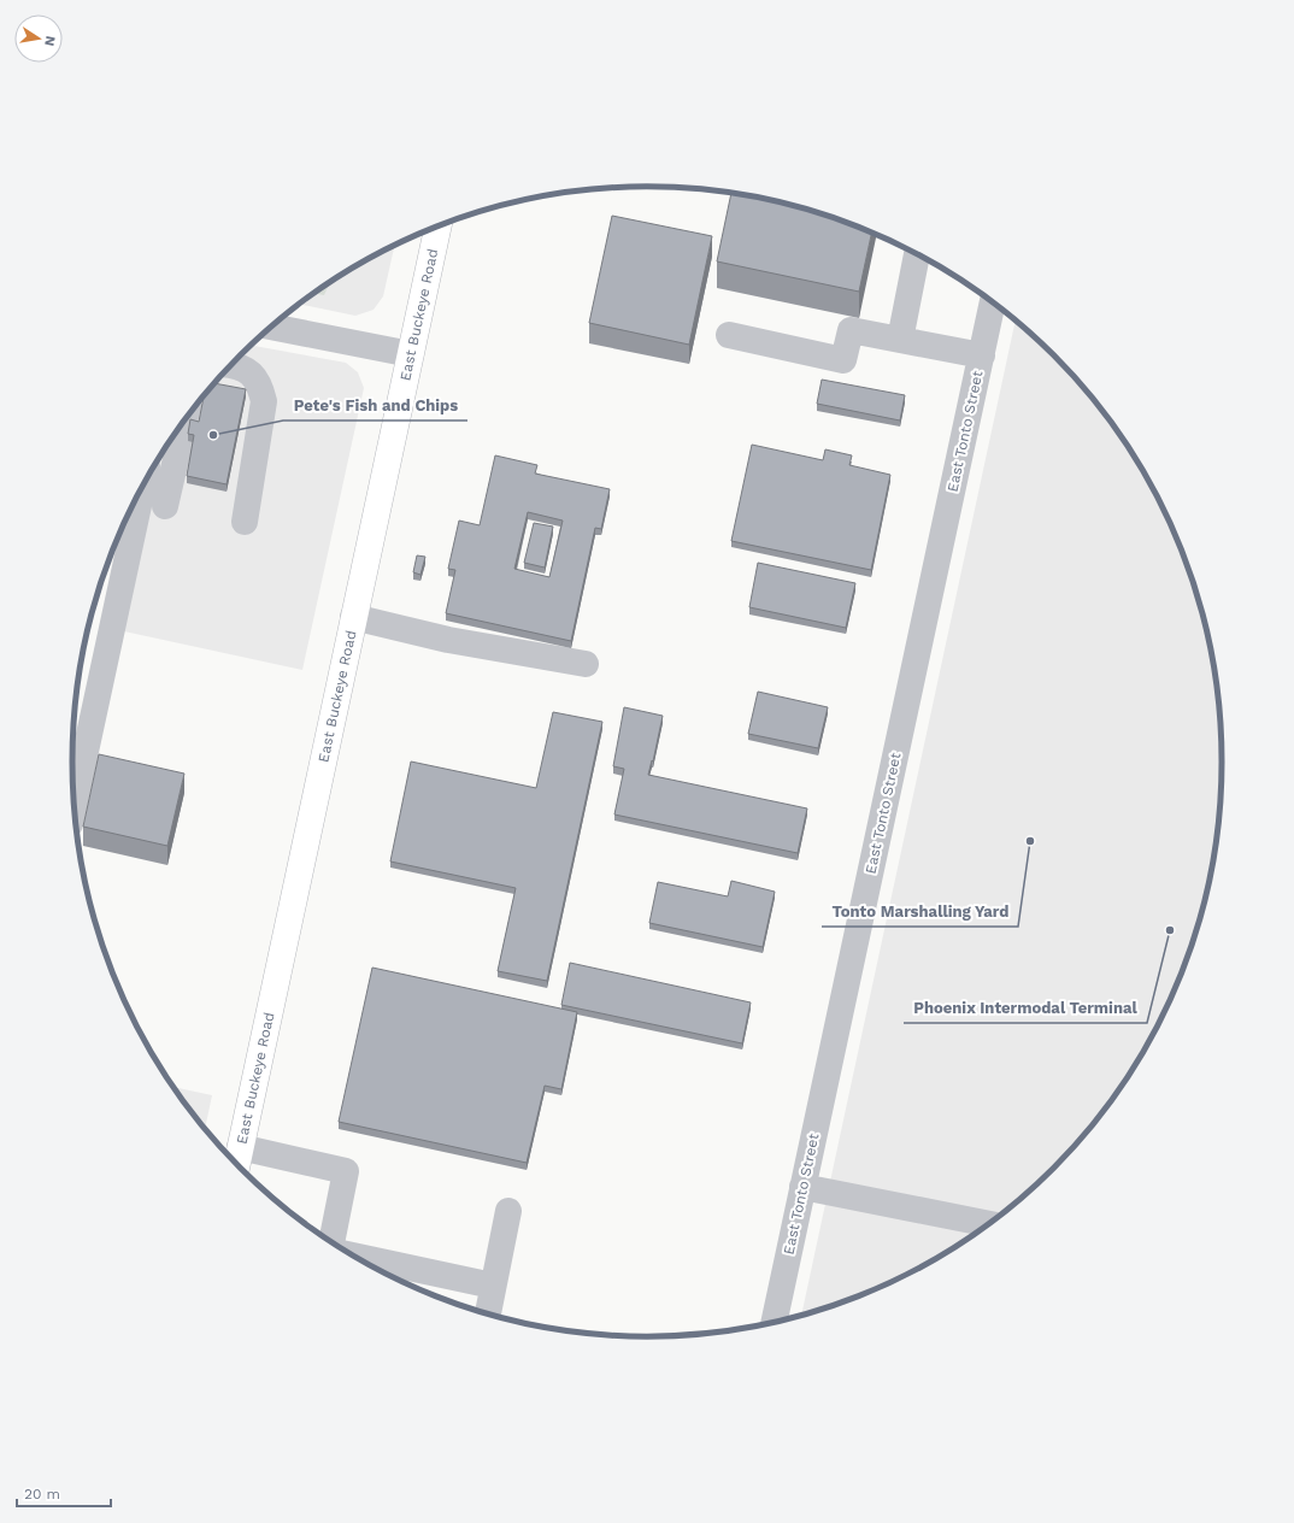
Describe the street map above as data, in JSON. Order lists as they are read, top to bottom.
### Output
{
  "streets": {
    "main road": ["East Buckeye Road"],
    "street": ["East Tonto Street"]
  },
  "places": ["Pete's Fish and Chips", "Tonto Marshalling Yard", "Phoenix Intermodal Terminal"],
  "scale_bar": "20 m",
  "north": "right"
}
